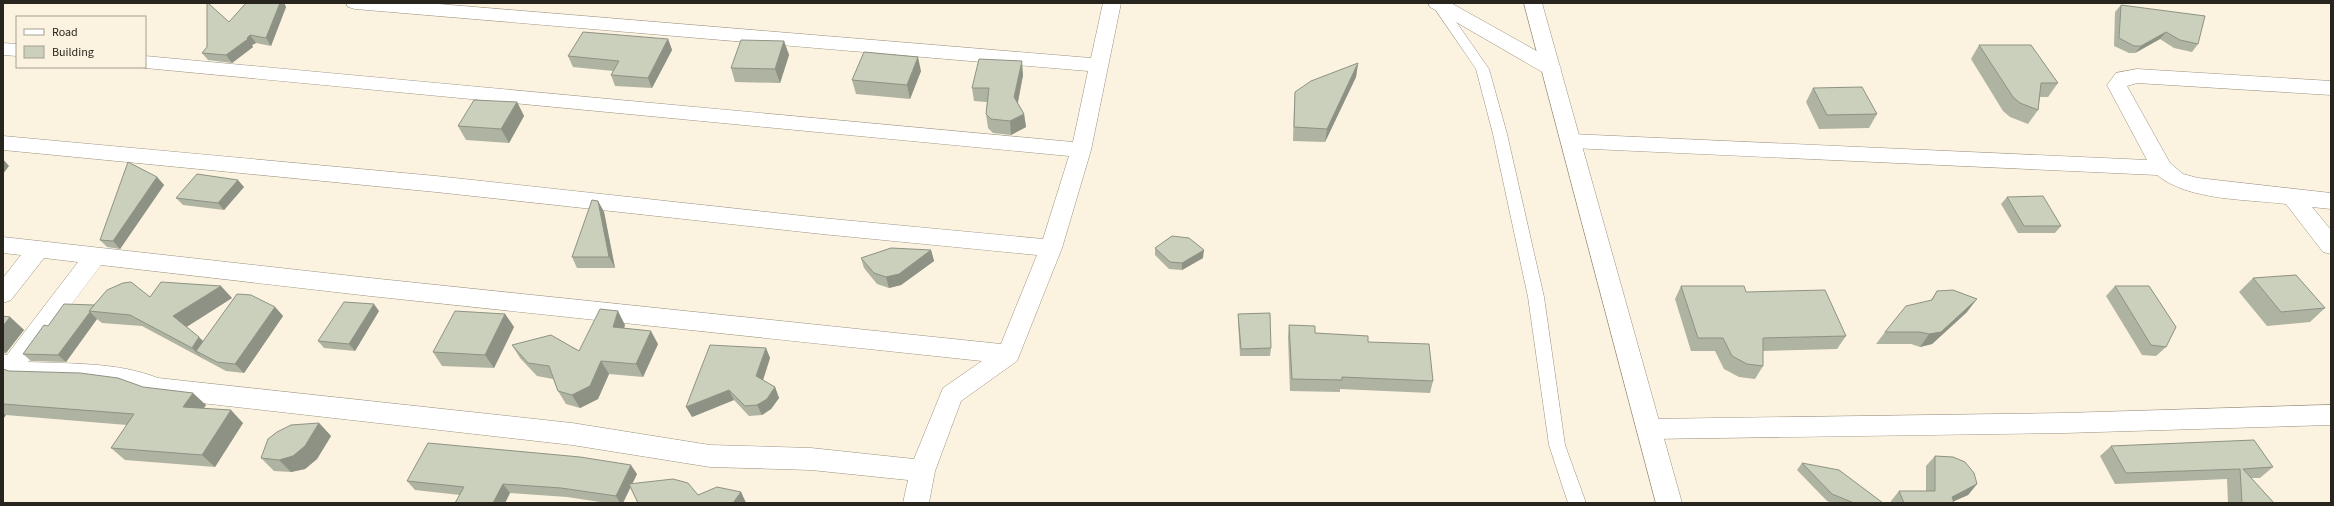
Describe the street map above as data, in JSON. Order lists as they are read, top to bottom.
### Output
{
  "legend": ["Road", "Building"]
}
